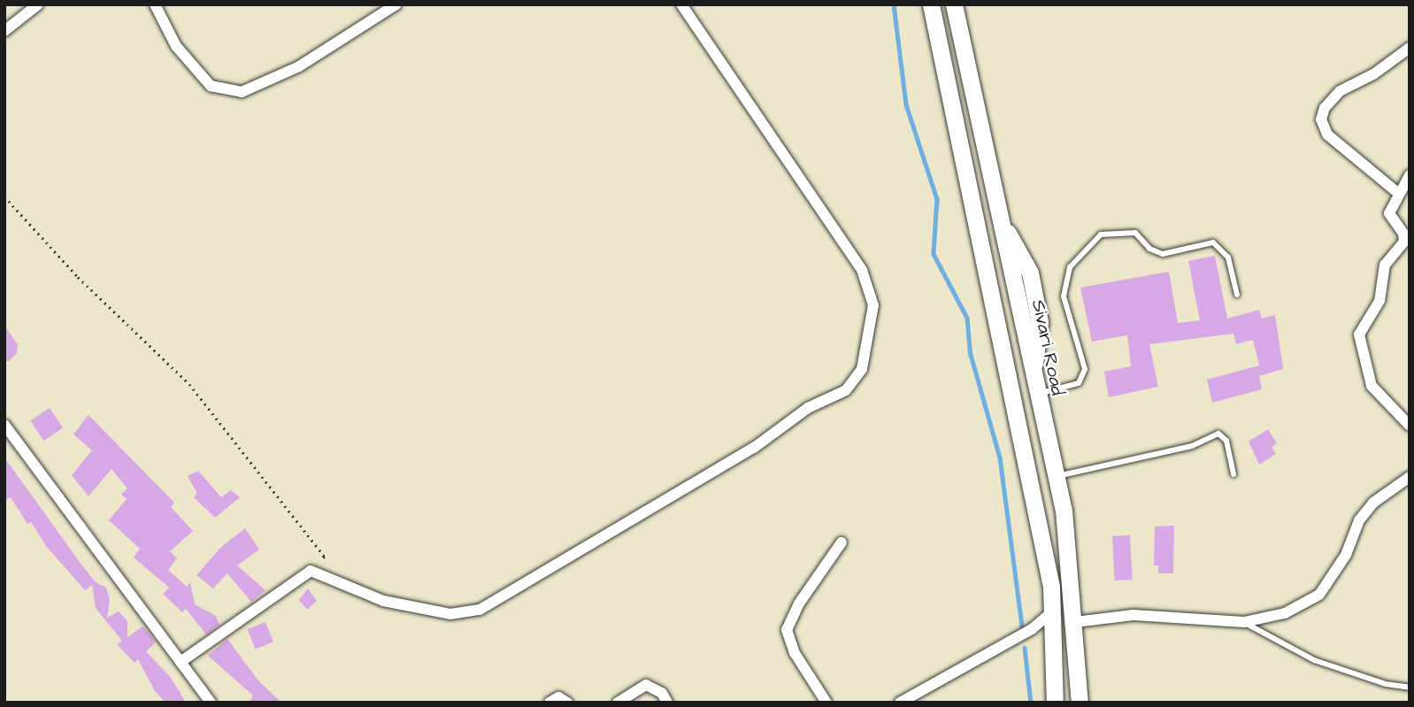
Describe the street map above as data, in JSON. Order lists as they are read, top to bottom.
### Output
{
  "streets": {
    "main road": ["Sivari Road"]
  }
}
